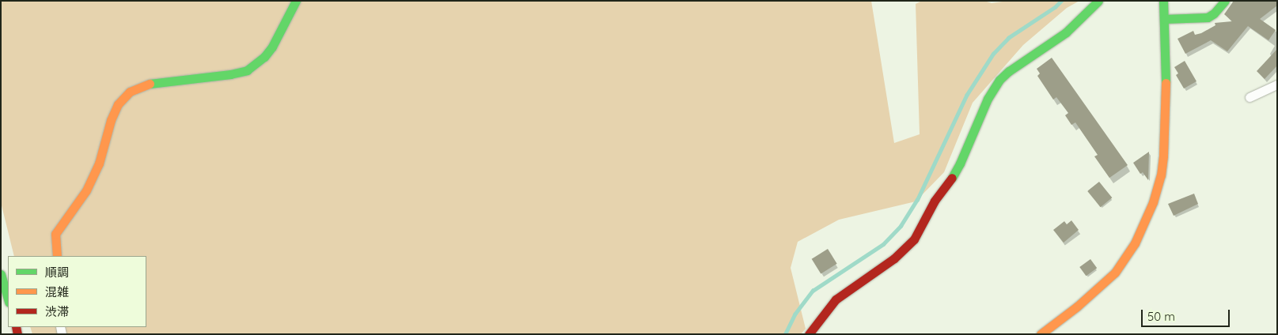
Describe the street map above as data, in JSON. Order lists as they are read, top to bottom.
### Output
{
  "legend": ["順調", "混雑", "渋滞"],
  "scale_bar": "50 m"
}
